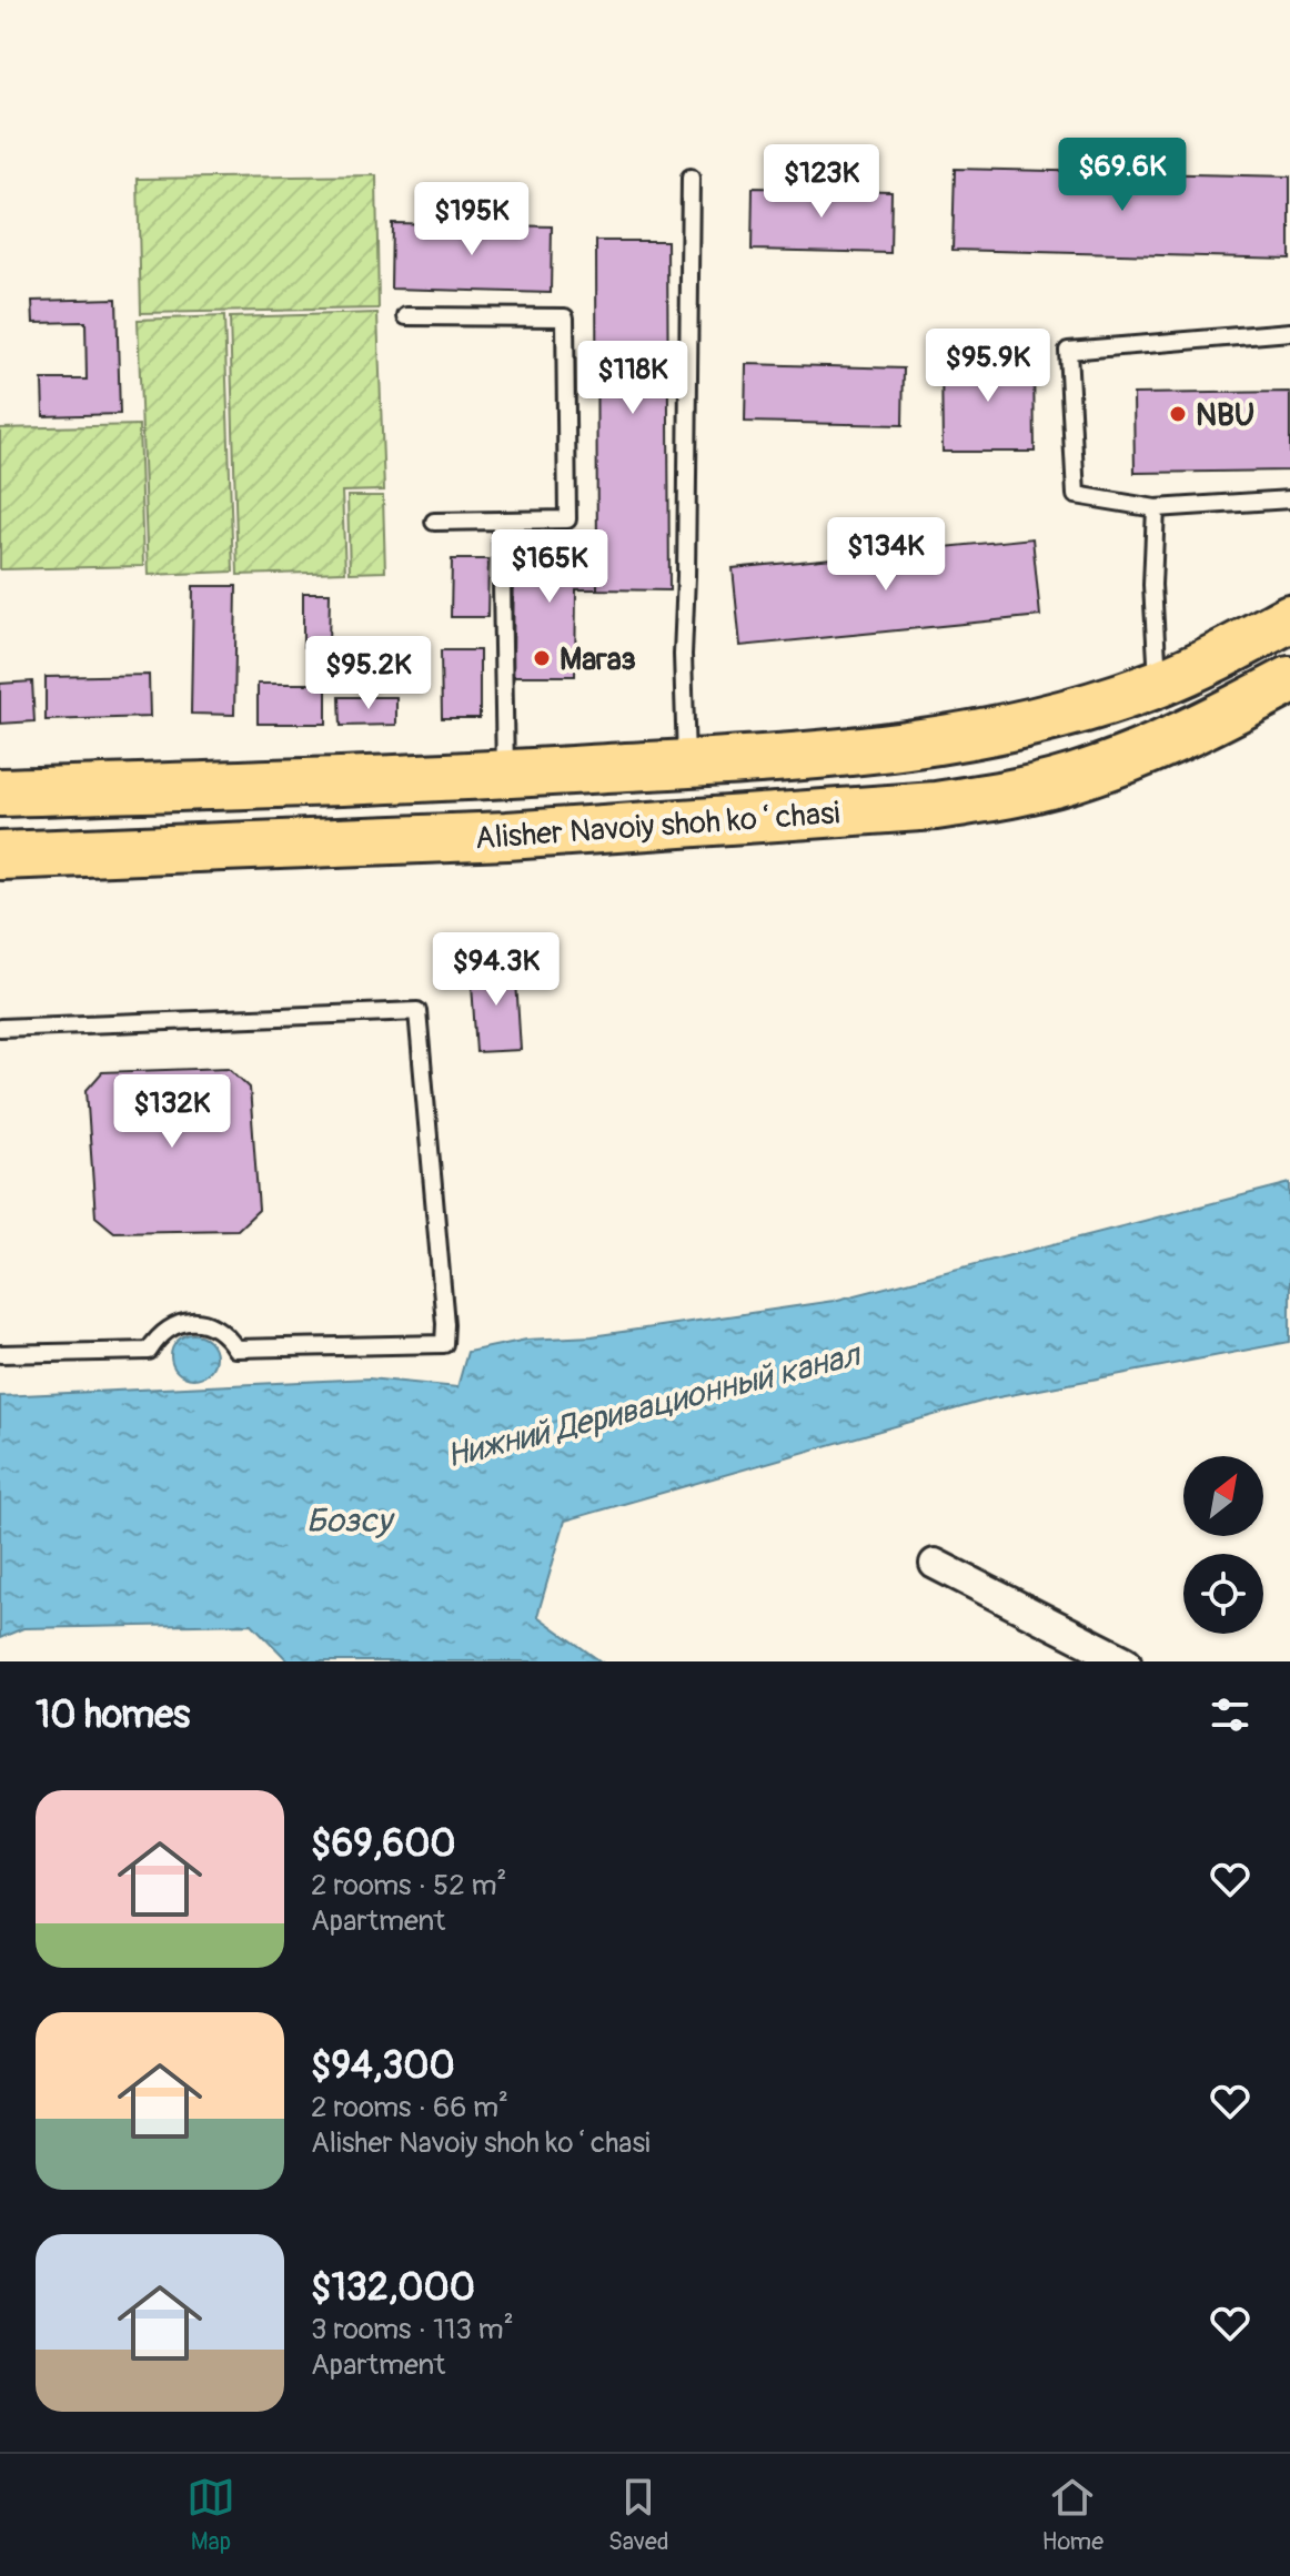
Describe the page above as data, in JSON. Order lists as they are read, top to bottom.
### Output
{
  "streets": {
    "main road": ["Alisher Navoiy shoh koʻchasi"]
  },
  "water": ["Нижний Деривационный канал", "Бозсу"],
  "places": ["NBU", "Магаз"],
  "north": "top right",
  "page": {
    "price": [
      "$69.6K",
      "$123K",
      "$195K",
      "$95.9K",
      "$118K",
      "$134K",
      "$165K",
      "$95.2K",
      "$94.3K",
      "$132K"
    ],
    "heading": "10 homes",
    "list": [
      {
        "name": "$69,600",
        "note": "2 rooms · 52 m² · Apartment"
      },
      {
        "name": "$94,300",
        "note": "2 rooms · 66 m² · Alisher Navoiy shoh koʻchasi"
      },
      {
        "name": "$132,000",
        "note": "3 rooms · 113 m² · Apartment"
      }
    ],
    "tabs": ["Map", "Saved", "Home"]
  }
}
